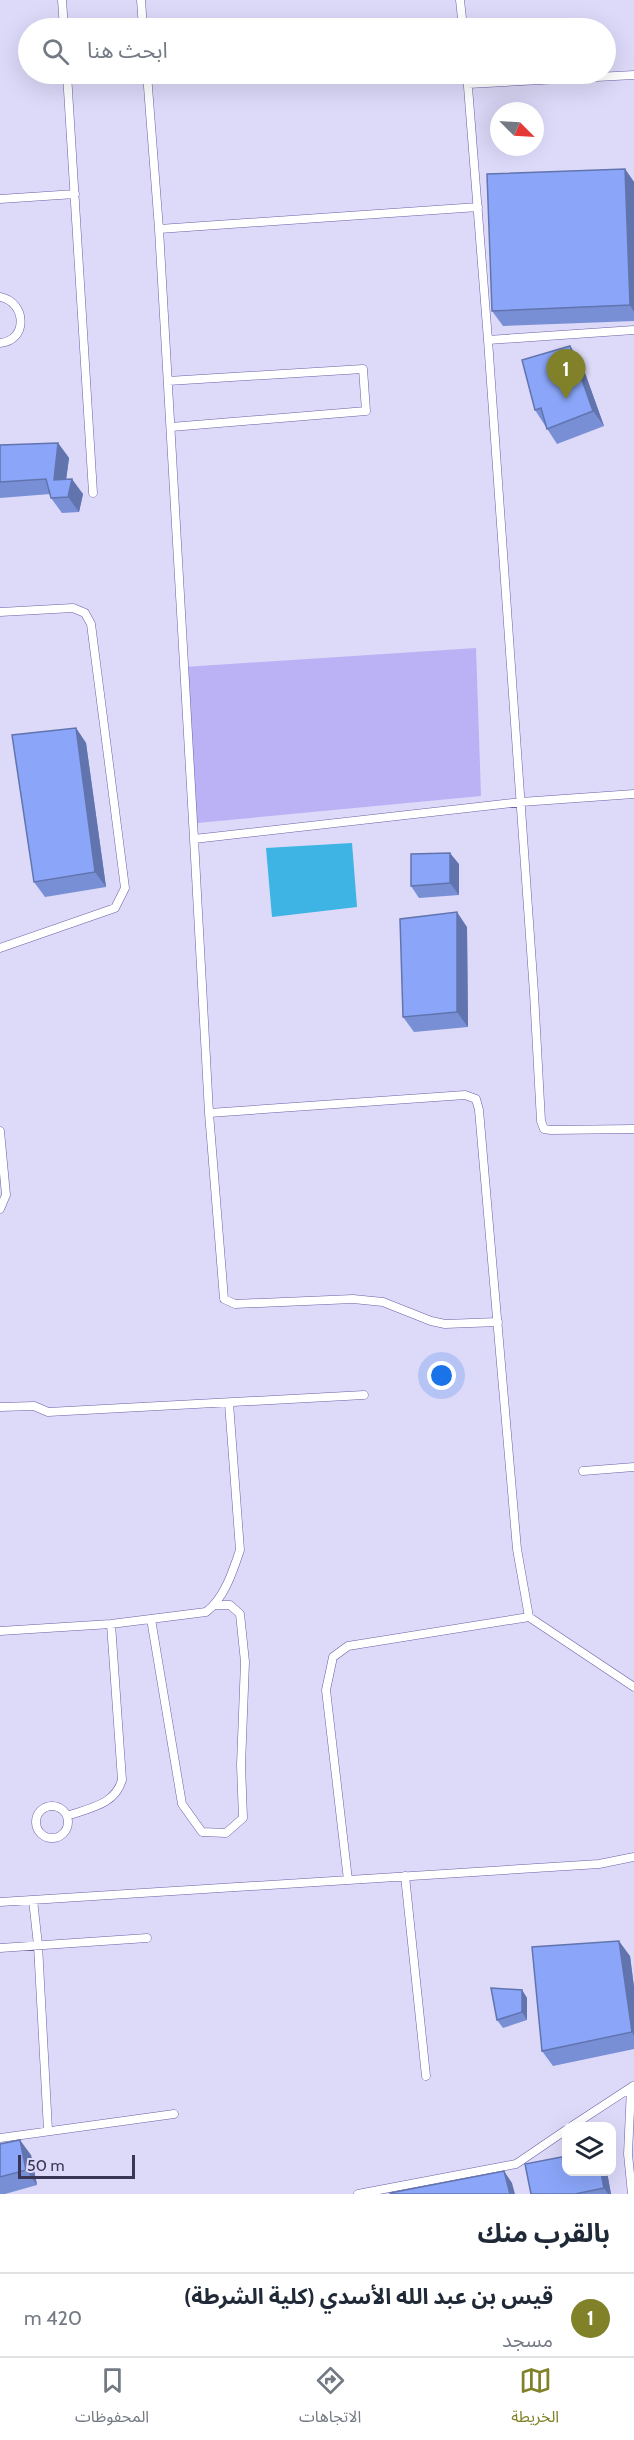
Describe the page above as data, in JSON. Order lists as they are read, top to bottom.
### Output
{
  "scale_bar": "50 m",
  "north": "bottom right",
  "page": {
    "search": "ابحث هنا",
    "pins": "1",
    "scale": "50 m",
    "heading": "بالقرب منك",
    "list": [
      {
        "mark": "1",
        "name": "قيس بن عبد الله الأسدي (كلية الشرطة)",
        "note": "مسجد",
        "value": "420 m"
      }
    ],
    "nav": ["الخريطة", "الاتجاهات", "المحفوظات"]
  }
}
